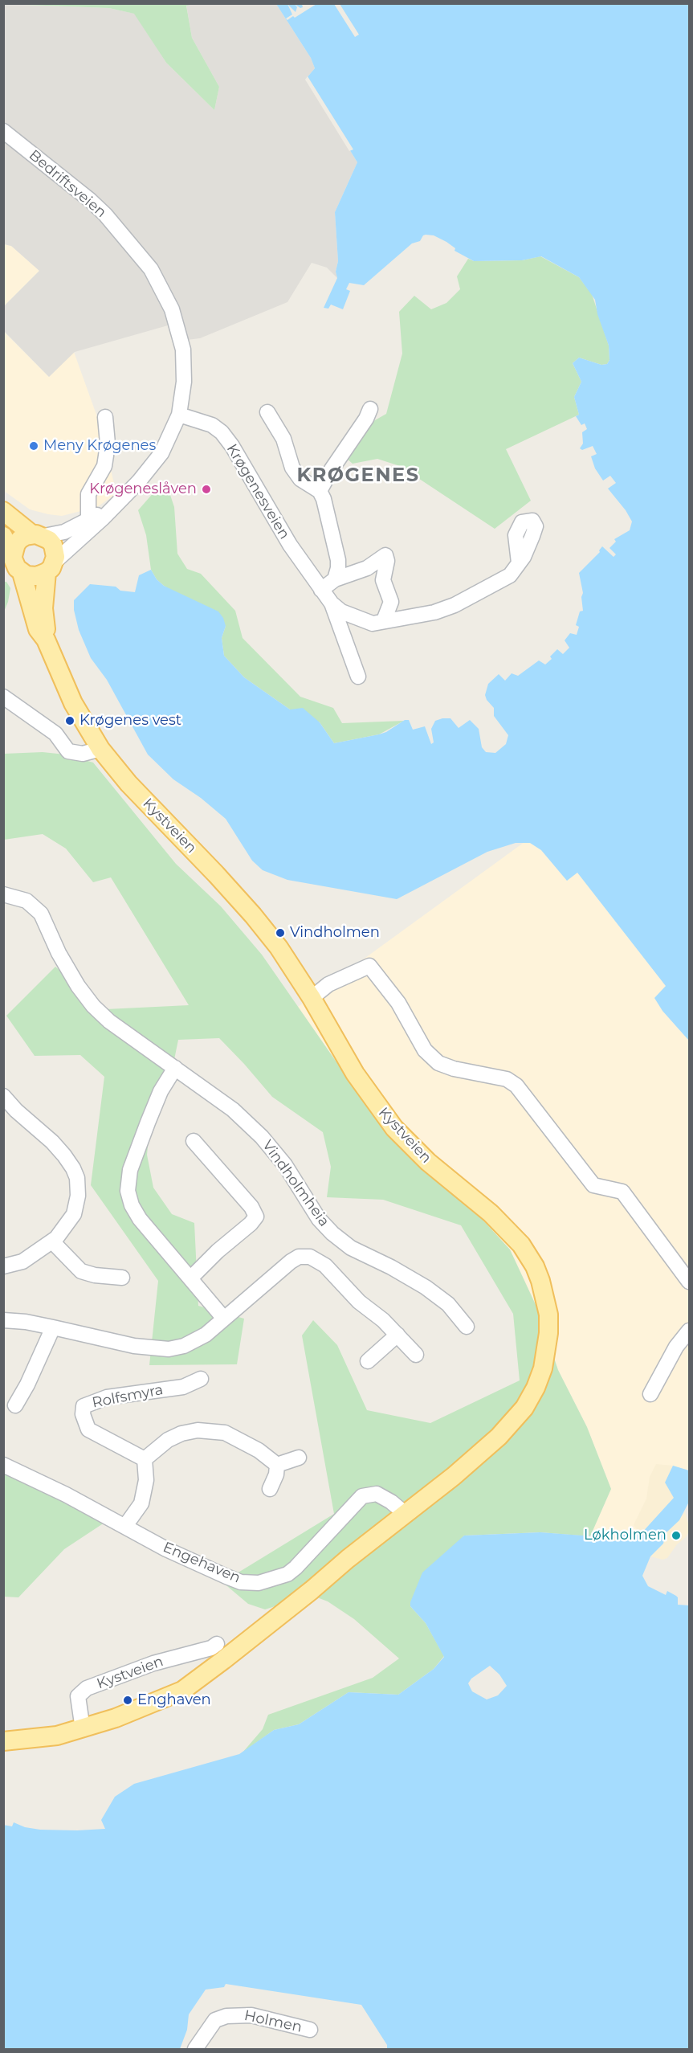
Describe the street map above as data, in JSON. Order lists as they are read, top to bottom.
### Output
{
  "streets": {
    "main road": ["Kystveien"],
    "street": [
      "Bedriftsveien",
      "Krøgenesveien",
      "Vindholmheia",
      "Rolfsmyra",
      "Engehaven",
      "Holmen"
    ]
  },
  "crossings": [
    ["Bedriftsveien", "Krøgenesveien"],
    ["Bedriftsveien", "Kystveien"],
    ["Kystveien", "Engehaven"]
  ],
  "districts": ["KRØGENES"],
  "places": [
    "Meny Krøgenes",
    "Krøgeneslåven",
    "Krøgenes vest",
    "Vindholmen",
    "Løkholmen",
    "Enghaven"
  ]
}
